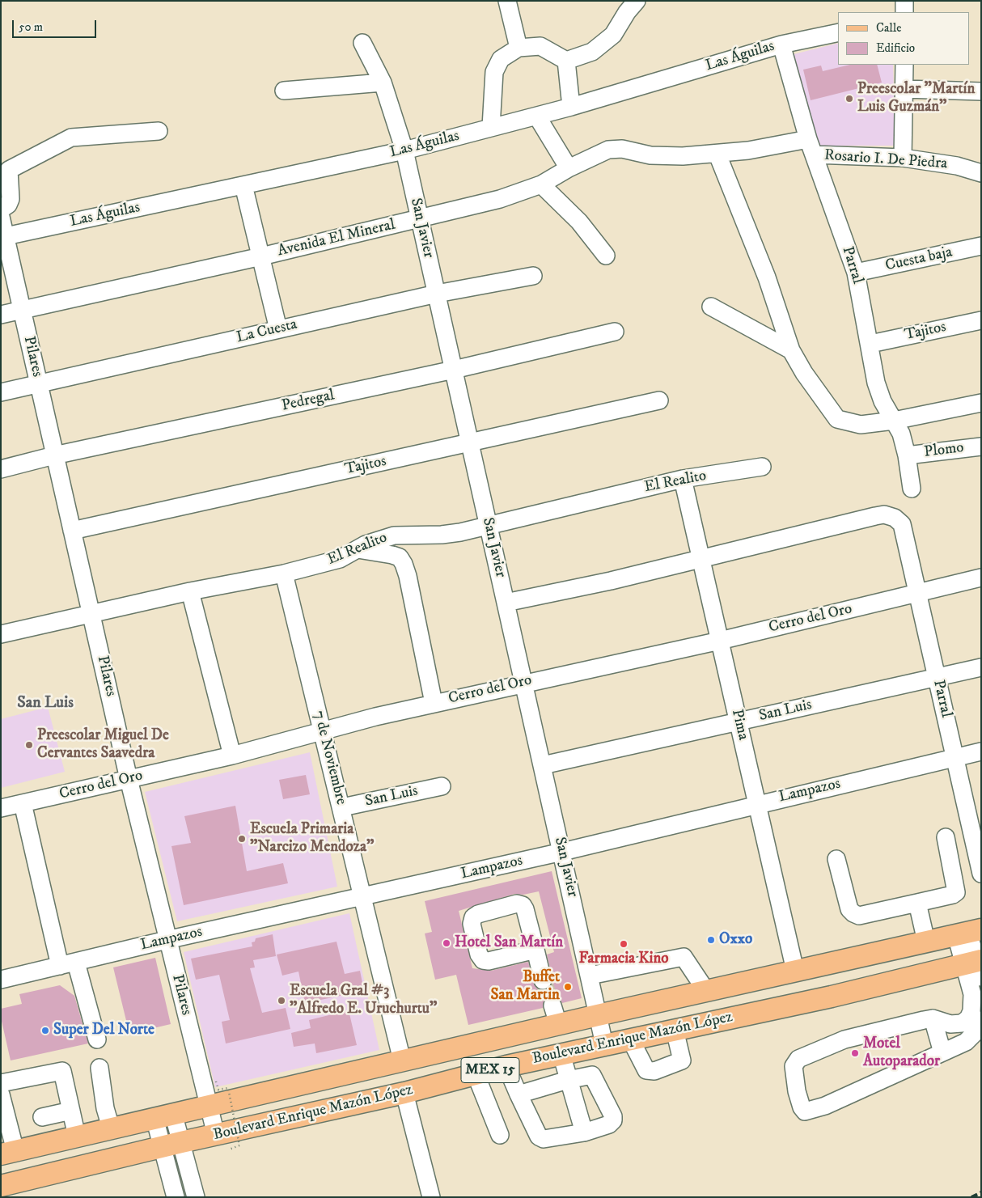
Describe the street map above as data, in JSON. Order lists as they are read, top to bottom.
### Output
{
  "streets": {
    "main road": ["Boulevard Enrique Mazón López", "MEX 15"],
    "street": [
      "Las Águilas",
      "Rosario I. De Piedra",
      "San Javier",
      "Avenida El Mineral",
      "Cuesta baja",
      "Parral",
      "La Cuesta",
      "Tajitos",
      "Pilares",
      "Pedregal",
      "Plomo",
      "El Realito",
      "Cerro del Oro",
      "San Luis",
      "Pima",
      "7 de Noviembre",
      "Lampazos"
    ]
  },
  "crossings": [
    ["Las Águilas", "San Javier"],
    ["Las Águilas", "Parral"],
    ["Las Águilas", "Pilares"],
    ["Rosario I. De Piedra", "Avenida El Mineral"],
    ["Rosario I. De Piedra", "Parral"],
    ["San Javier", "Avenida El Mineral"],
    ["San Javier", "La Cuesta"],
    ["San Javier", "Tajitos"],
    ["San Javier", "Pedregal"],
    ["San Javier", "El Realito"],
    ["San Javier", "Cerro del Oro"],
    ["San Javier", "San Luis"],
    ["San Javier", "Lampazos"],
    ["San Javier", "Boulevard Enrique Mazón López"],
    ["Avenida El Mineral", "Parral"],
    ["Avenida El Mineral", "Pilares"],
    ["Cuesta baja", "Parral"],
    ["Parral", "Tajitos"],
    ["Parral", "Plomo"],
    ["Parral", "Cerro del Oro"],
    ["Parral", "San Luis"],
    ["Parral", "Pima"],
    ["Parral", "Lampazos"],
    ["La Cuesta", "Pilares"],
    ["Tajitos", "Pilares"],
    ["Pilares", "Pedregal"],
    ["Pilares", "El Realito"],
    ["Pilares", "Cerro del Oro"],
    ["Pilares", "Lampazos"],
    ["Pilares", "Boulevard Enrique Mazón López"],
    ["El Realito", "Pima"],
    ["El Realito", "7 de Noviembre"],
    ["Cerro del Oro", "Pima"],
    ["Cerro del Oro", "7 de Noviembre"],
    ["San Luis", "Pima"],
    ["San Luis", "7 de Noviembre"],
    ["Pima", "Lampazos"],
    ["Pima", "Boulevard Enrique Mazón López"],
    ["7 de Noviembre", "Lampazos"],
    ["7 de Noviembre", "Boulevard Enrique Mazón López"]
  ],
  "districts": ["San Luis"],
  "places": [
    "Preescolar \"Martín Luis Guzmán\"",
    "Preescolar Miguel De Cervantes Saavedra",
    "Escuela Primaria \"Narcizo Mendoza\"",
    "Oxxo",
    "Hotel San Martín",
    "Farmacia Kino",
    "Buffet San Martin",
    "Escuela Gral #3 \"Alfredo E. Uruchurtu\"",
    "Super Del Norte",
    "Motel Autoparador"
  ],
  "legend": ["Calle", "Edificio"],
  "scale_bar": "50 m"
}
